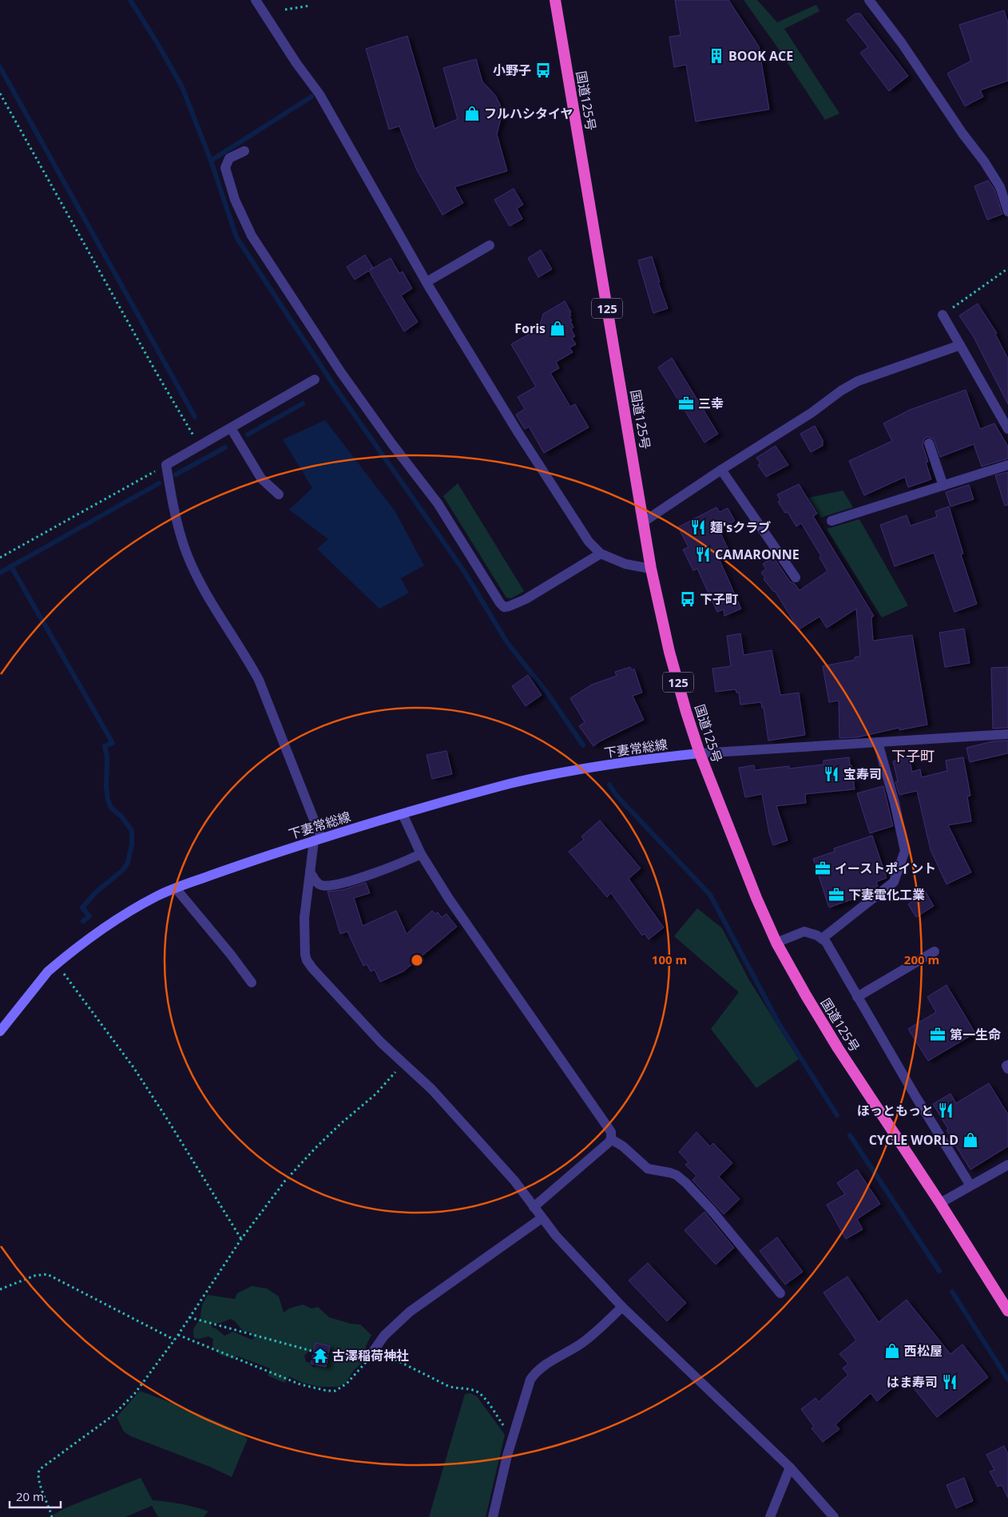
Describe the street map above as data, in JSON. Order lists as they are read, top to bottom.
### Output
{
  "streets": {
    "highway": ["国道125号", "125"],
    "main road": ["下妻常総線"]
  },
  "crossings": [
    ["国道125号", "下妻常総線"]
  ],
  "districts": ["下子町"],
  "places": {
    "building": ["BOOK ACE"],
    "bus stop": ["小野子", "下子町"],
    "shop": [
      "フルハシタイヤ",
      "Foris",
      "CYCLE WORLD",
      "西松屋"
    ],
    "office": [
      "三幸",
      "イーストポイント",
      "下妻電化工業",
      "第一生命"
    ],
    "restaurant": [
      "麺'sクラブ",
      "CAMARONNE",
      "宝寿司",
      "ほっともっと",
      "はま寿司"
    ],
    "temple": ["古澤稲荷神社"]
  },
  "scale_bar": "20 m",
  "rings": ["100 m", "200 m"]
}
